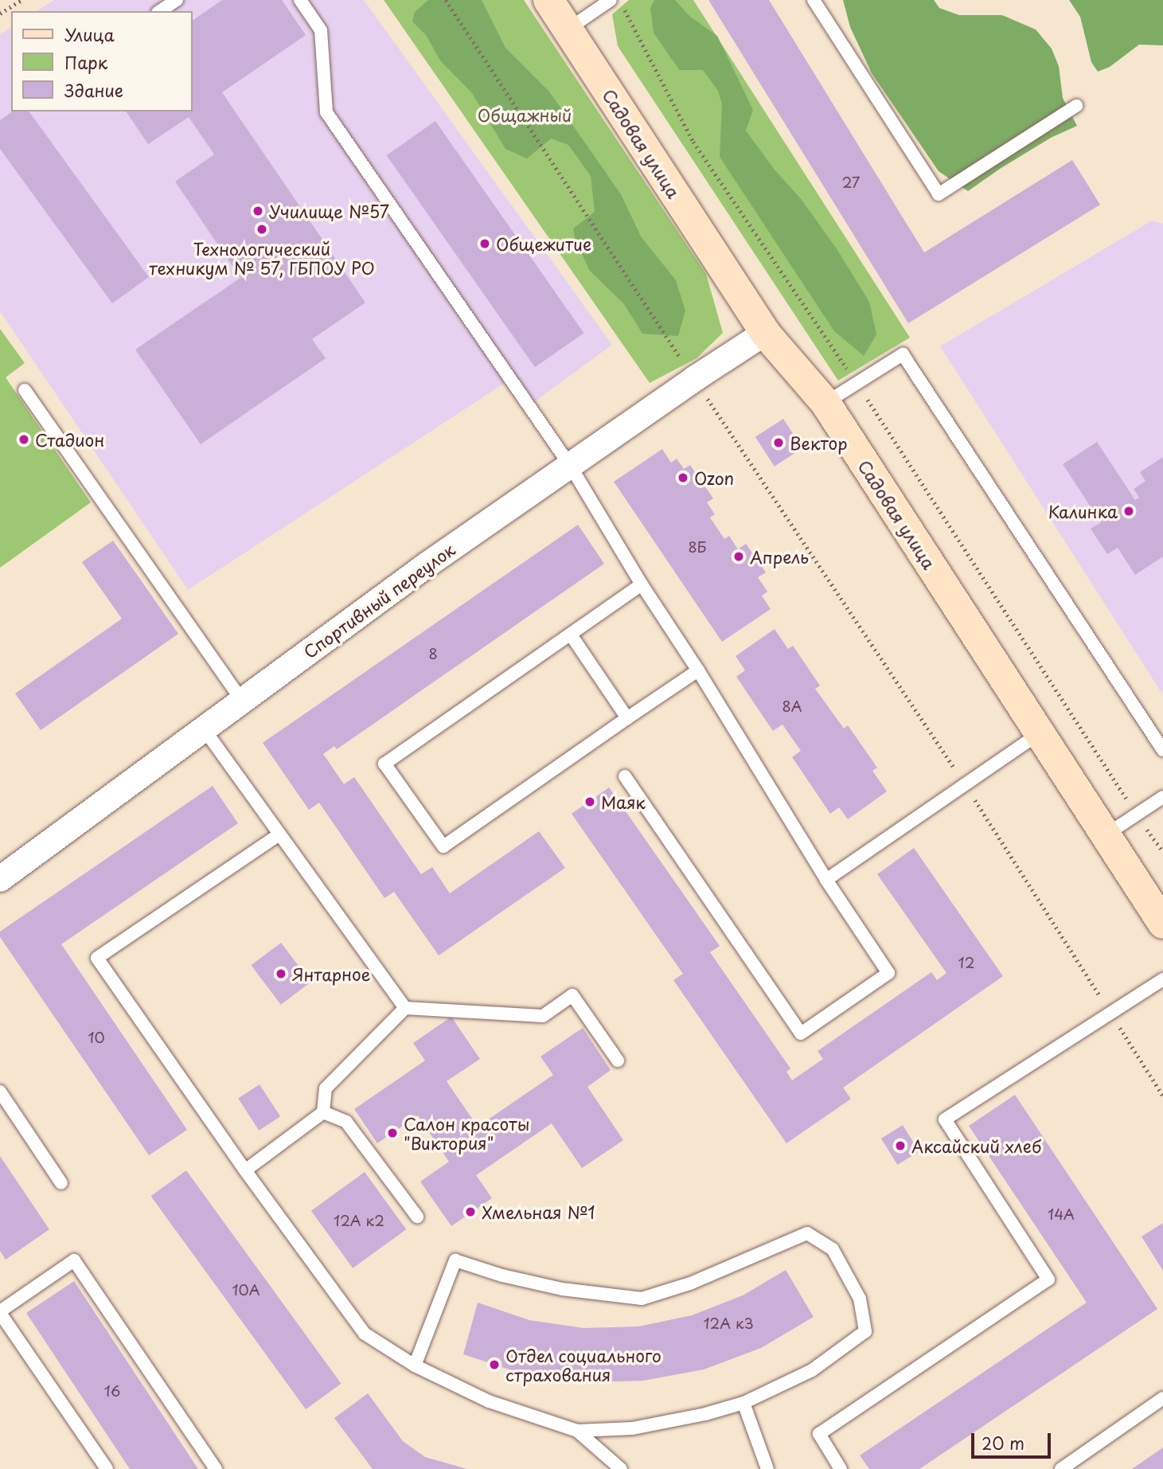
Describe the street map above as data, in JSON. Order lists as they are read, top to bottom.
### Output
{
  "streets": {
    "street": ["Садовая улица", "Спортивный переулок"]
  },
  "crossings": [
    ["Садовая улица", "Спортивный переулок"]
  ],
  "parks": ["Общажный"],
  "places": [
    "Училище №57",
    "Технологический техникум № 57, ГБПОУ РО",
    "Общежитие",
    "Стадион",
    "Вектор",
    "Ozon",
    "Калинка",
    "Апрель",
    "Маяк",
    "Янтарное",
    "Салон красоты \"Виктория\"",
    "Аксайский хлеб",
    "Хмельная №1",
    "Отдел социального страхования"
  ],
  "house_numbers": [
    "27",
    "8Б",
    "8",
    "8А",
    "12",
    "10",
    "14А",
    "12А к2",
    "10А",
    "12А к3",
    "16"
  ],
  "legend": ["Улица", "Парк", "Здание"],
  "scale_bar": "20 m"
}
